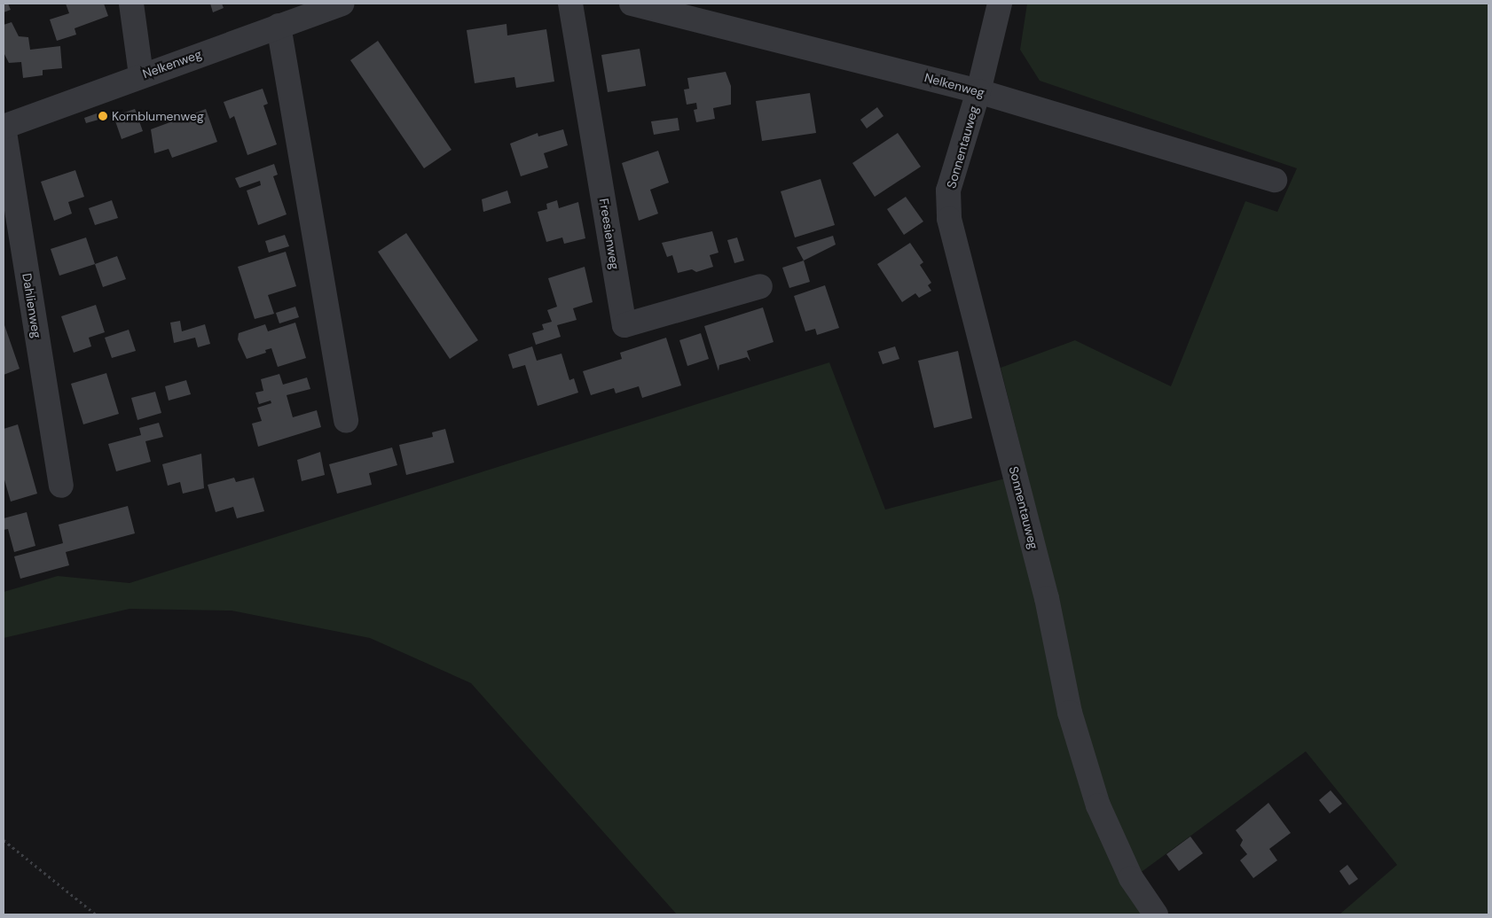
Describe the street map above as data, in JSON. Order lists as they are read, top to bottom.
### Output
{
  "streets": {
    "street": [
      "Nelkenweg",
      "Sonnentauweg",
      "Freesienweg",
      "Dahlienweg"
    ]
  },
  "crossings": [
    ["Nelkenweg", "Sonnentauweg"],
    ["Nelkenweg", "Dahlienweg"]
  ],
  "places": ["Kornblumenweg"]
}
